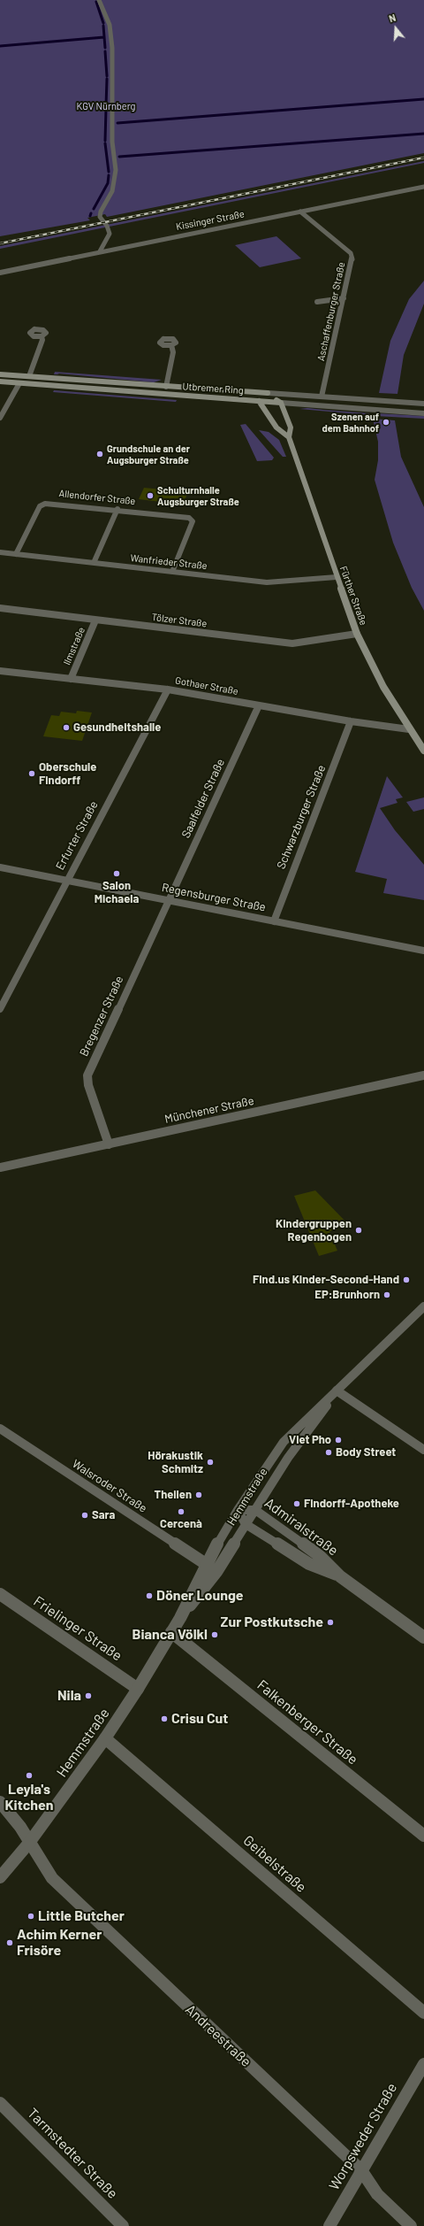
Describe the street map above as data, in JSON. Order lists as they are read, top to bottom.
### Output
{
  "streets": {
    "main road": ["Utbremer Ring", "Fürther Straße"],
    "street": [
      "Kissinger Straße",
      "Aschaffenburger Straße",
      "Allendorfer Straße",
      "Wanfrieder Straße",
      "Tölzer Straße",
      "Ilmstraße",
      "Gothaer Straße",
      "Saalfelder Straße",
      "Schwarzburger Straße",
      "Erfurter Straße",
      "Regensburger Straße",
      "Bregenzer Straße",
      "Münchener Straße",
      "Walsroder Straße",
      "Hemmstraße",
      "Admiralstraße",
      "Frielinger Straße",
      "Falkenberger Straße",
      "Geibelstraße",
      "Andreestraße",
      "Worpsweder Straße",
      "Tarmstedter Straße"
    ]
  },
  "crossings": [
    ["Kissinger Straße", "Aschaffenburger Straße"],
    ["Aschaffenburger Straße", "Utbremer Ring"],
    ["Utbremer Ring", "Fürther Straße"],
    ["Allendorfer Straße", "Wanfrieder Straße"],
    ["Wanfrieder Straße", "Fürther Straße"],
    ["Fürther Straße", "Tölzer Straße"],
    ["Fürther Straße", "Gothaer Straße"],
    ["Tölzer Straße", "Ilmstraße"],
    ["Ilmstraße", "Gothaer Straße"],
    ["Gothaer Straße", "Saalfelder Straße"],
    ["Gothaer Straße", "Schwarzburger Straße"],
    ["Gothaer Straße", "Erfurter Straße"],
    ["Saalfelder Straße", "Regensburger Straße"],
    ["Saalfelder Straße", "Bregenzer Straße"],
    ["Schwarzburger Straße", "Regensburger Straße"],
    ["Erfurter Straße", "Regensburger Straße"],
    ["Regensburger Straße", "Bregenzer Straße"],
    ["Bregenzer Straße", "Münchener Straße"],
    ["Walsroder Straße", "Hemmstraße"],
    ["Hemmstraße", "Admiralstraße"],
    ["Hemmstraße", "Frielinger Straße"],
    ["Hemmstraße", "Falkenberger Straße"],
    ["Hemmstraße", "Geibelstraße"],
    ["Hemmstraße", "Andreestraße"],
    ["Andreestraße", "Worpsweder Straße"]
  ],
  "parks": ["KGV Nürnberg"],
  "places": [
    "Szenen auf dem Bahnhof",
    "Grundschule an der Augsburger Straße",
    "Schulturnhalle Augsburger Straße",
    "Gesundheitshalle",
    "Oberschule Findorff",
    "Salon Michaela",
    "Kindergruppen Regenbogen",
    "Find.us Kinder-Second-Hand",
    "EP:Brunhorn",
    "Viet Pho",
    "Body Street",
    "Hörakustik Schmitz",
    "Theilen",
    "Findorff-Apotheke",
    "Cercenà",
    "Sara",
    "Döner Lounge",
    "Zur Postkutsche",
    "Bianca Völkl",
    "Nila",
    "Crisu Cut",
    "Leyla's Kitchen",
    "Little Butcher",
    "Achim Kerner Frisöre"
  ],
  "north": "top"
}
